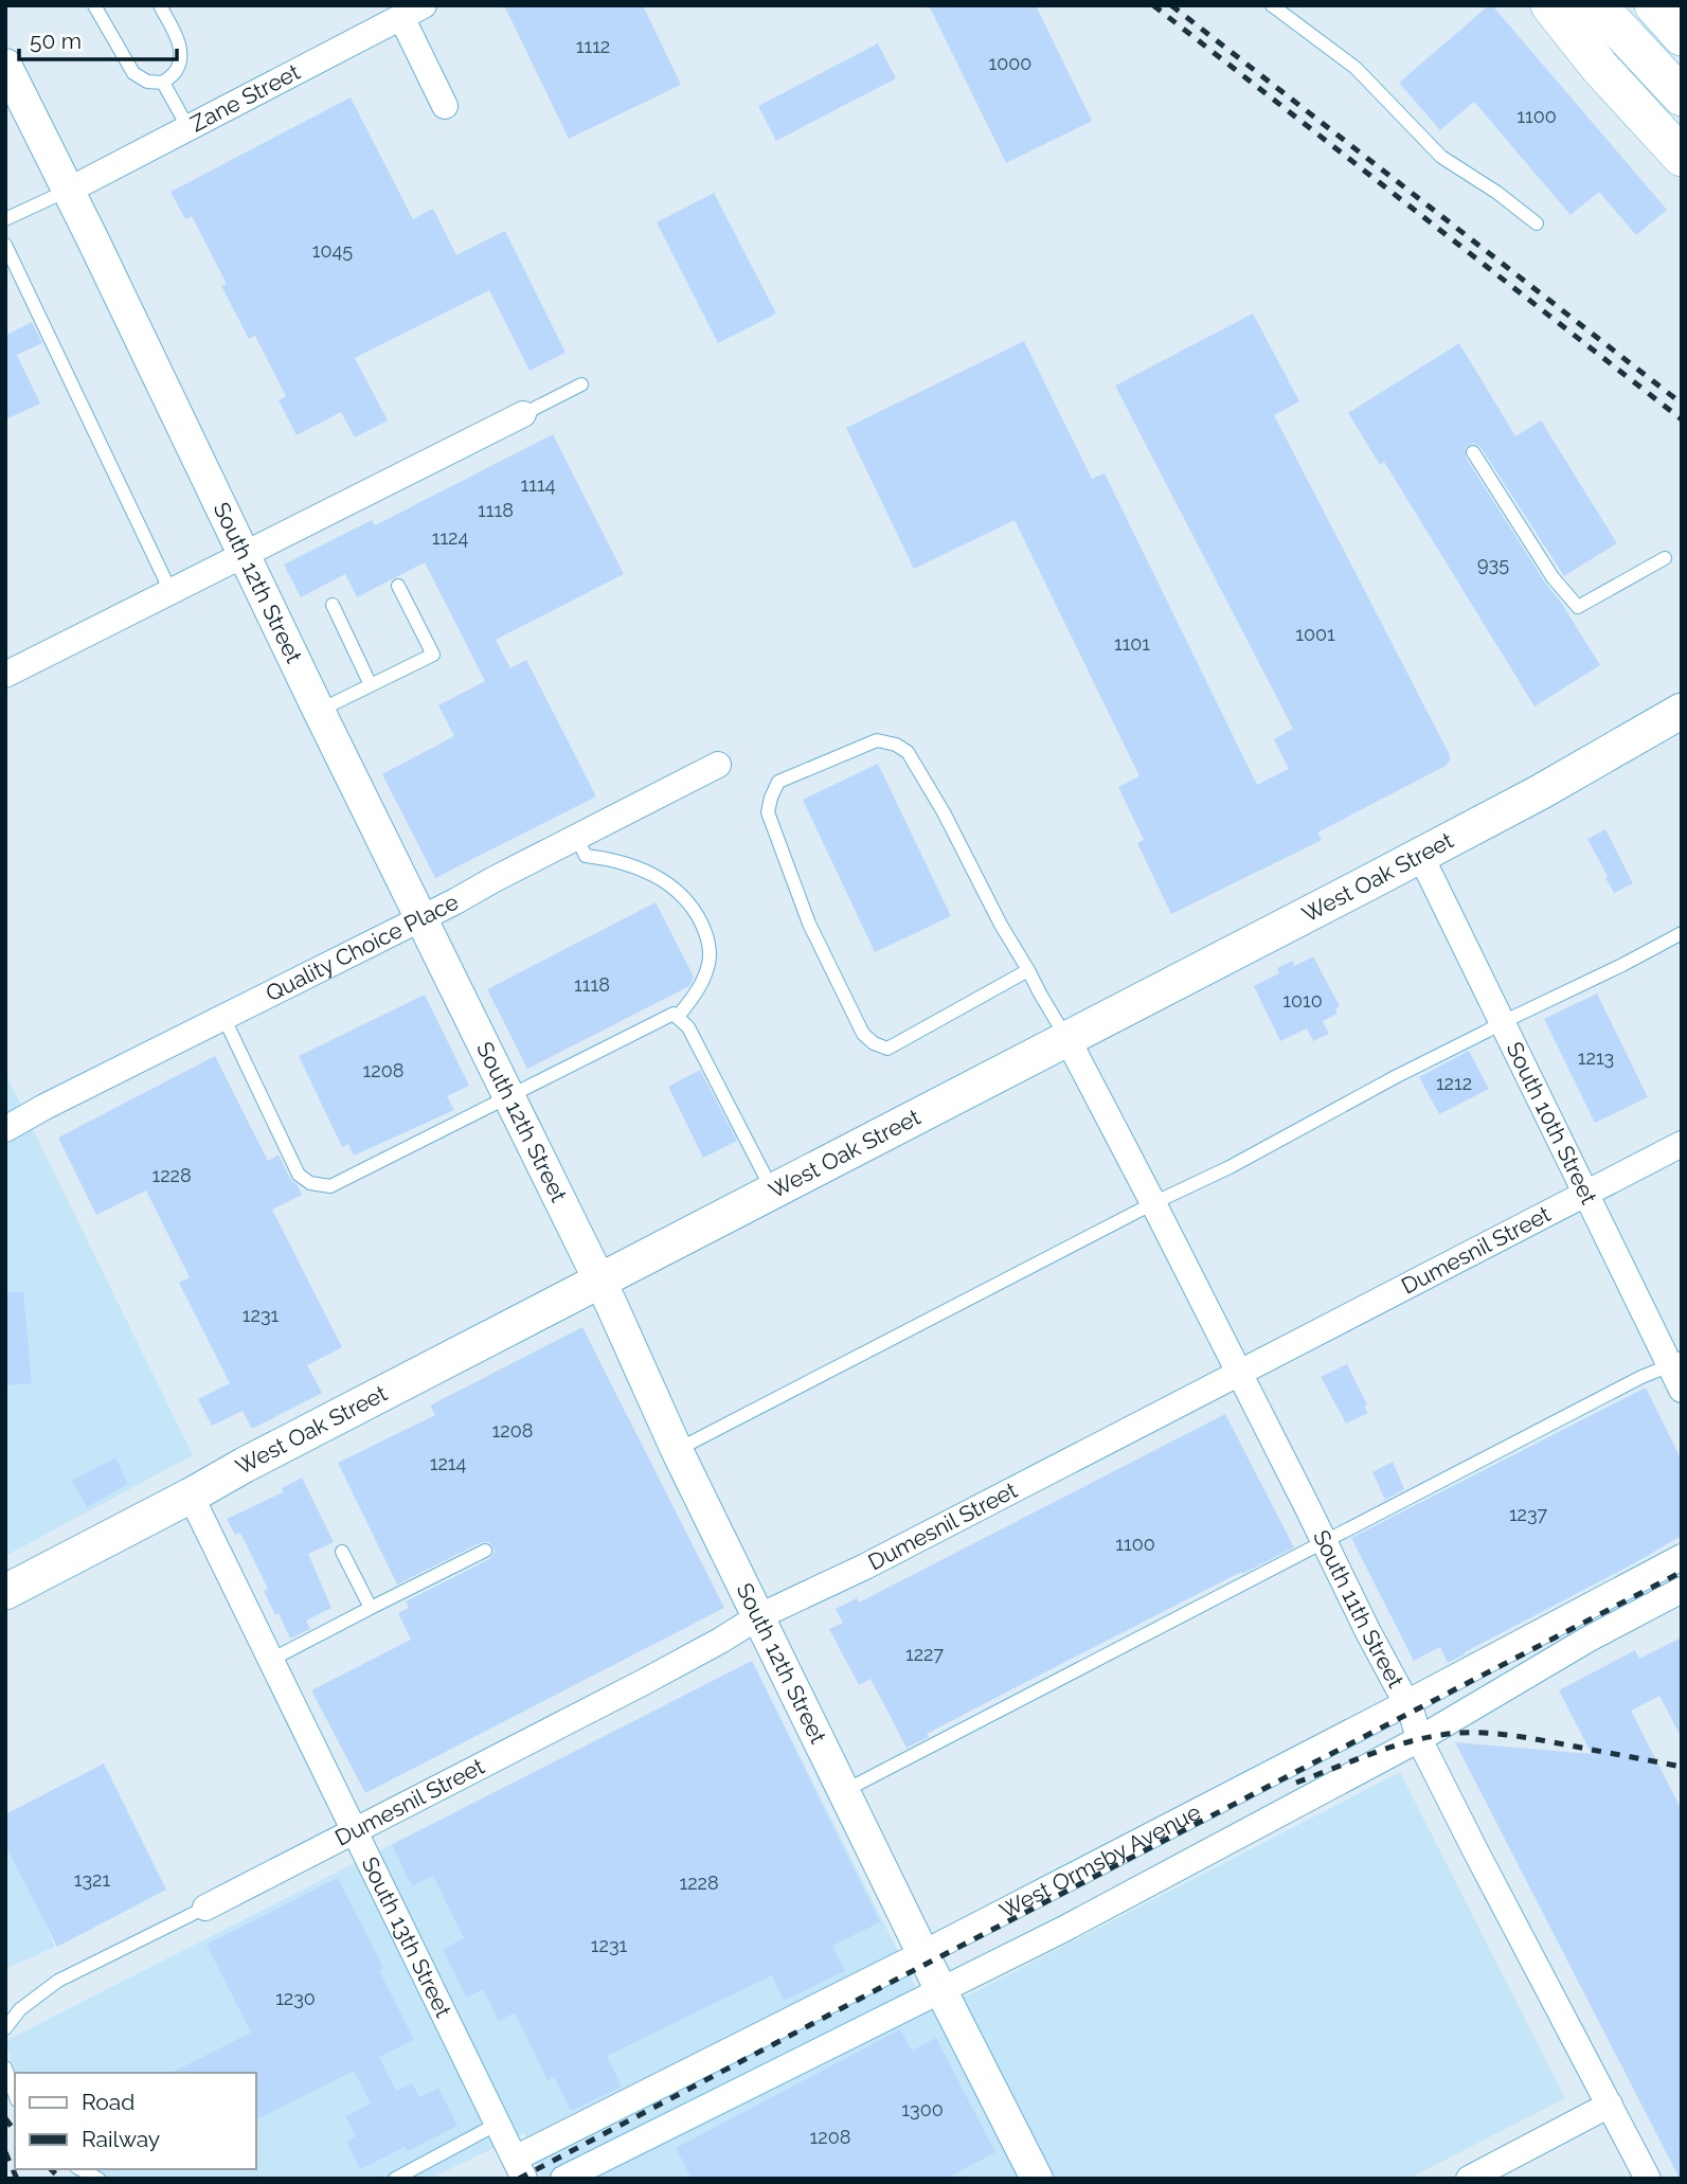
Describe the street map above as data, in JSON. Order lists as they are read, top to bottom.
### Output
{
  "streets": {
    "main road": ["West Oak Street"],
    "street": [
      "Zane Street",
      "South 12th Street",
      "Quality Choice Place",
      "South 10th Street",
      "Dumesnil Street",
      "South 11th Street",
      "West Ormsby Avenue",
      "South 13th Street"
    ]
  },
  "crossings": [
    ["Zane Street", "South 12th Street"],
    ["South 12th Street", "West Oak Street"],
    ["South 12th Street", "Quality Choice Place"],
    ["South 12th Street", "Dumesnil Street"],
    ["South 12th Street", "West Ormsby Avenue"],
    ["West Oak Street", "South 10th Street"],
    ["West Oak Street", "South 11th Street"],
    ["West Oak Street", "South 13th Street"],
    ["South 10th Street", "Dumesnil Street"],
    ["Dumesnil Street", "South 11th Street"],
    ["Dumesnil Street", "South 13th Street"],
    ["South 11th Street", "West Ormsby Avenue"],
    ["West Ormsby Avenue", "South 13th Street"]
  ],
  "house_numbers": [
    "1112",
    "1000",
    "1100",
    "1045",
    "1114",
    "1118",
    "1124",
    "935",
    "1001",
    "1101",
    "1118",
    "1010",
    "1213",
    "1208",
    "1212",
    "1228",
    "1231",
    "1208",
    "1214",
    "1237",
    "1100",
    "1227",
    "1321",
    "1228",
    "1231",
    "1230",
    "1300",
    "1208"
  ],
  "legend": ["Road", "Railway"],
  "scale_bar": "50 m"
}
